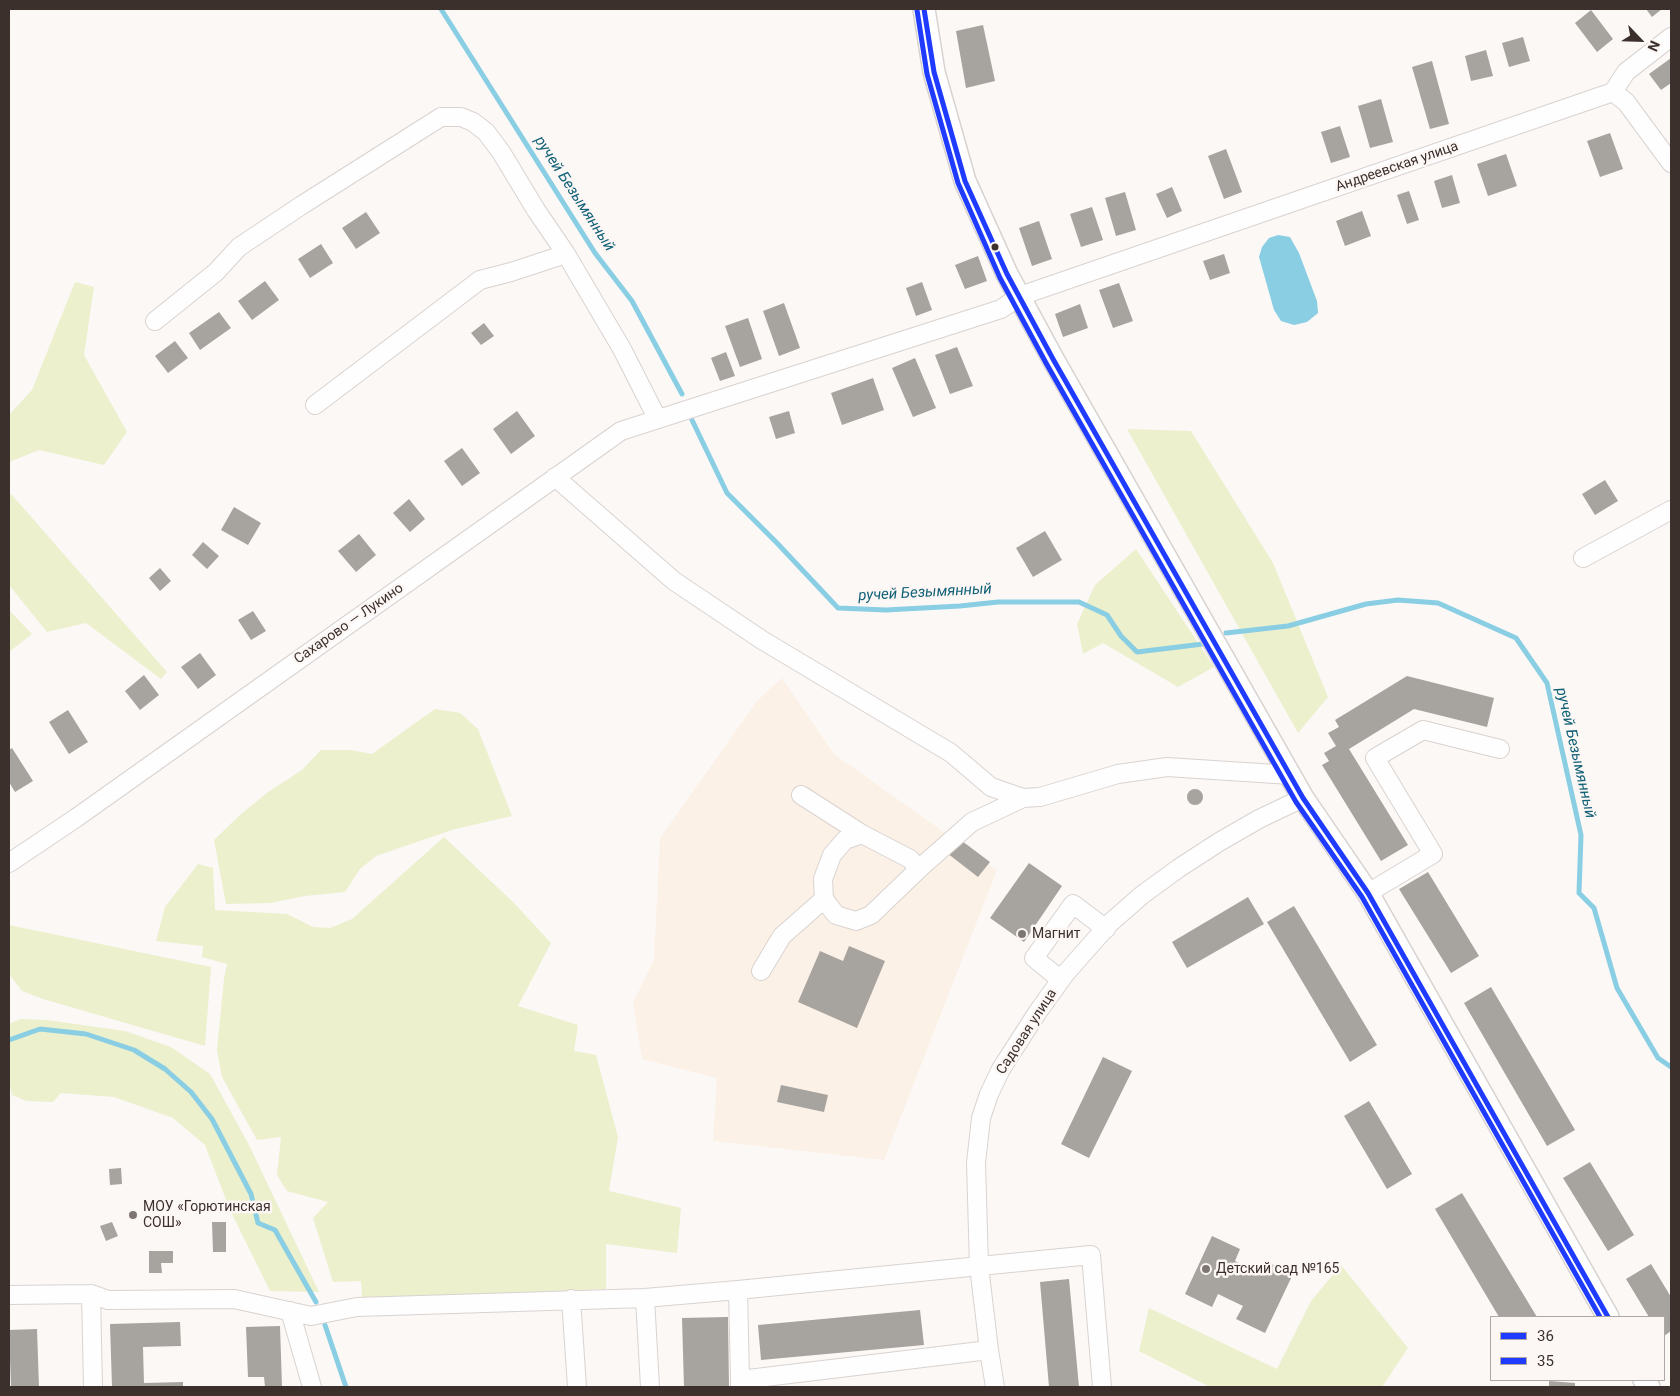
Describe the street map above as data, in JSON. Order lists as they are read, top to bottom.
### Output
{
  "streets": {
    "street": ["Андреевская улица", "Сахарово — Лукино", "Садовая улица"]
  },
  "crossings": [
    ["Андреевская улица", "Сахарово — Лукино"]
  ],
  "water": ["ручей Безымянный"],
  "places": ["Магнит", "МОУ «Горютинская СОШ»", "Детский сад №165"],
  "lines": ["transit line 36", "transit line 35"],
  "legend": ["36", "35"],
  "north": "bottom right"
}
